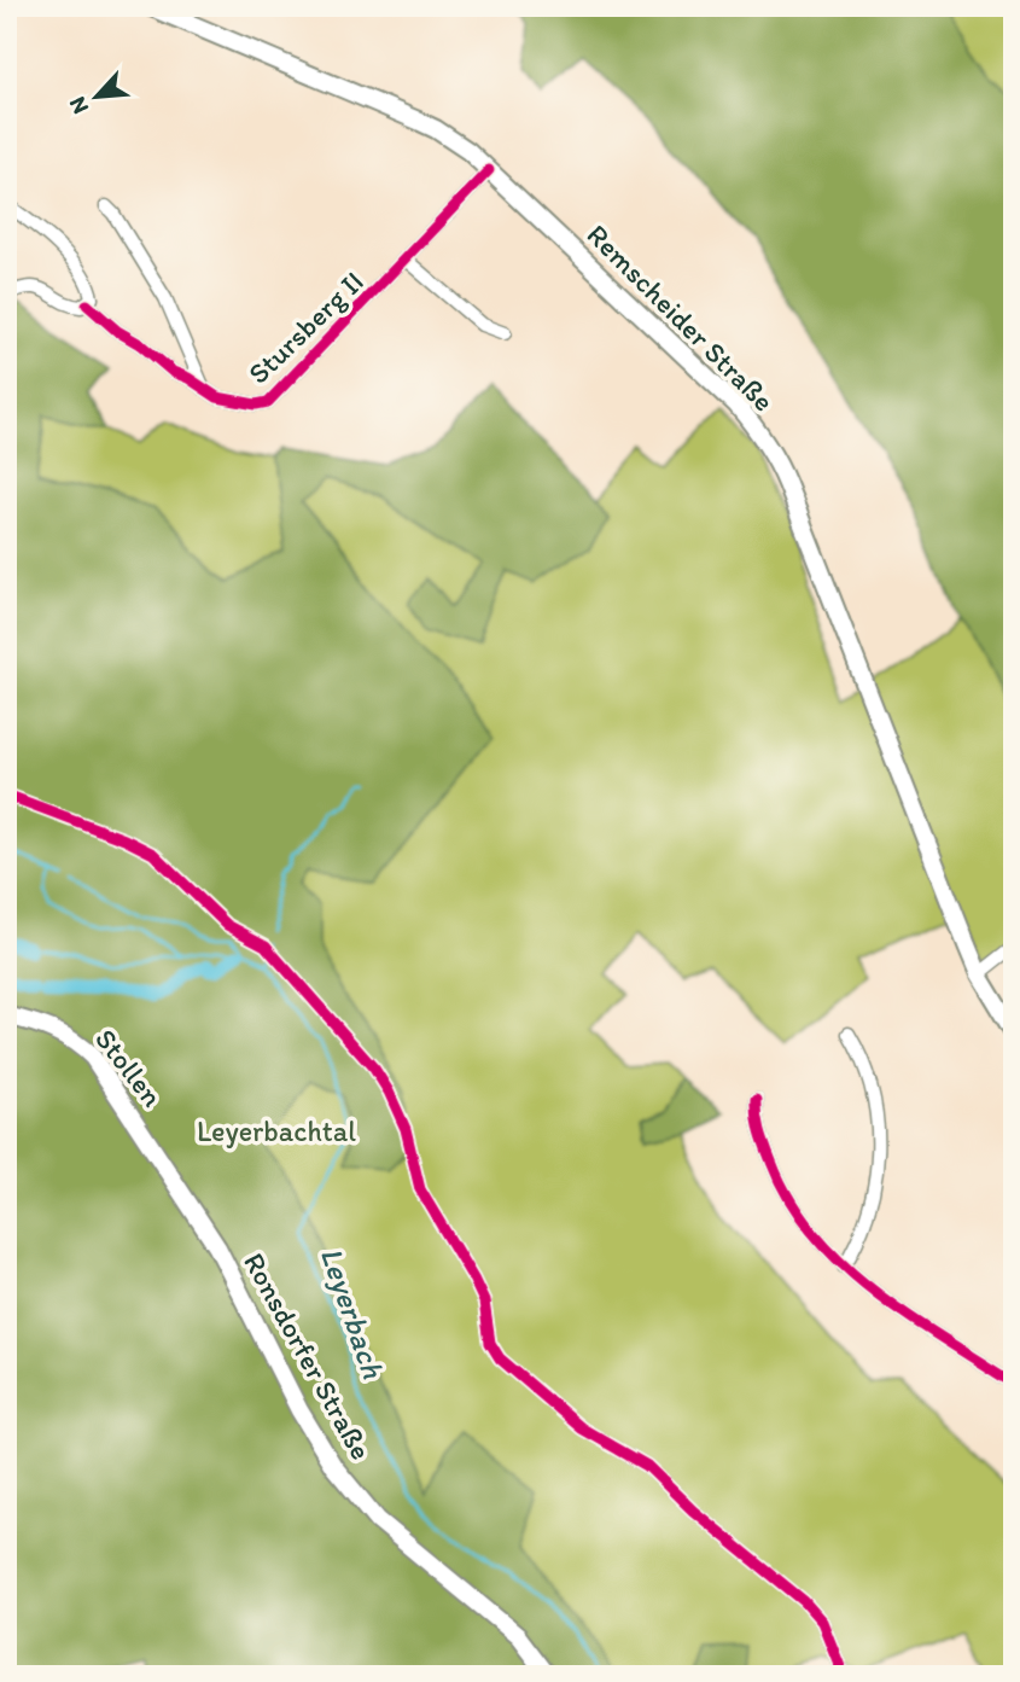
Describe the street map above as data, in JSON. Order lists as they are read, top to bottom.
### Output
{
  "streets": {
    "main road": ["Remscheider Straße", "Stollen", "Ronsdorfer Straße"],
    "street": ["Stursberg II"]
  },
  "crossings": [
    ["Remscheider Straße", "Stursberg II"],
    ["Stollen", "Ronsdorfer Straße"]
  ],
  "water": ["Leyerbach"],
  "parks": ["Leyerbachtal"],
  "north": "bottom left"
}
